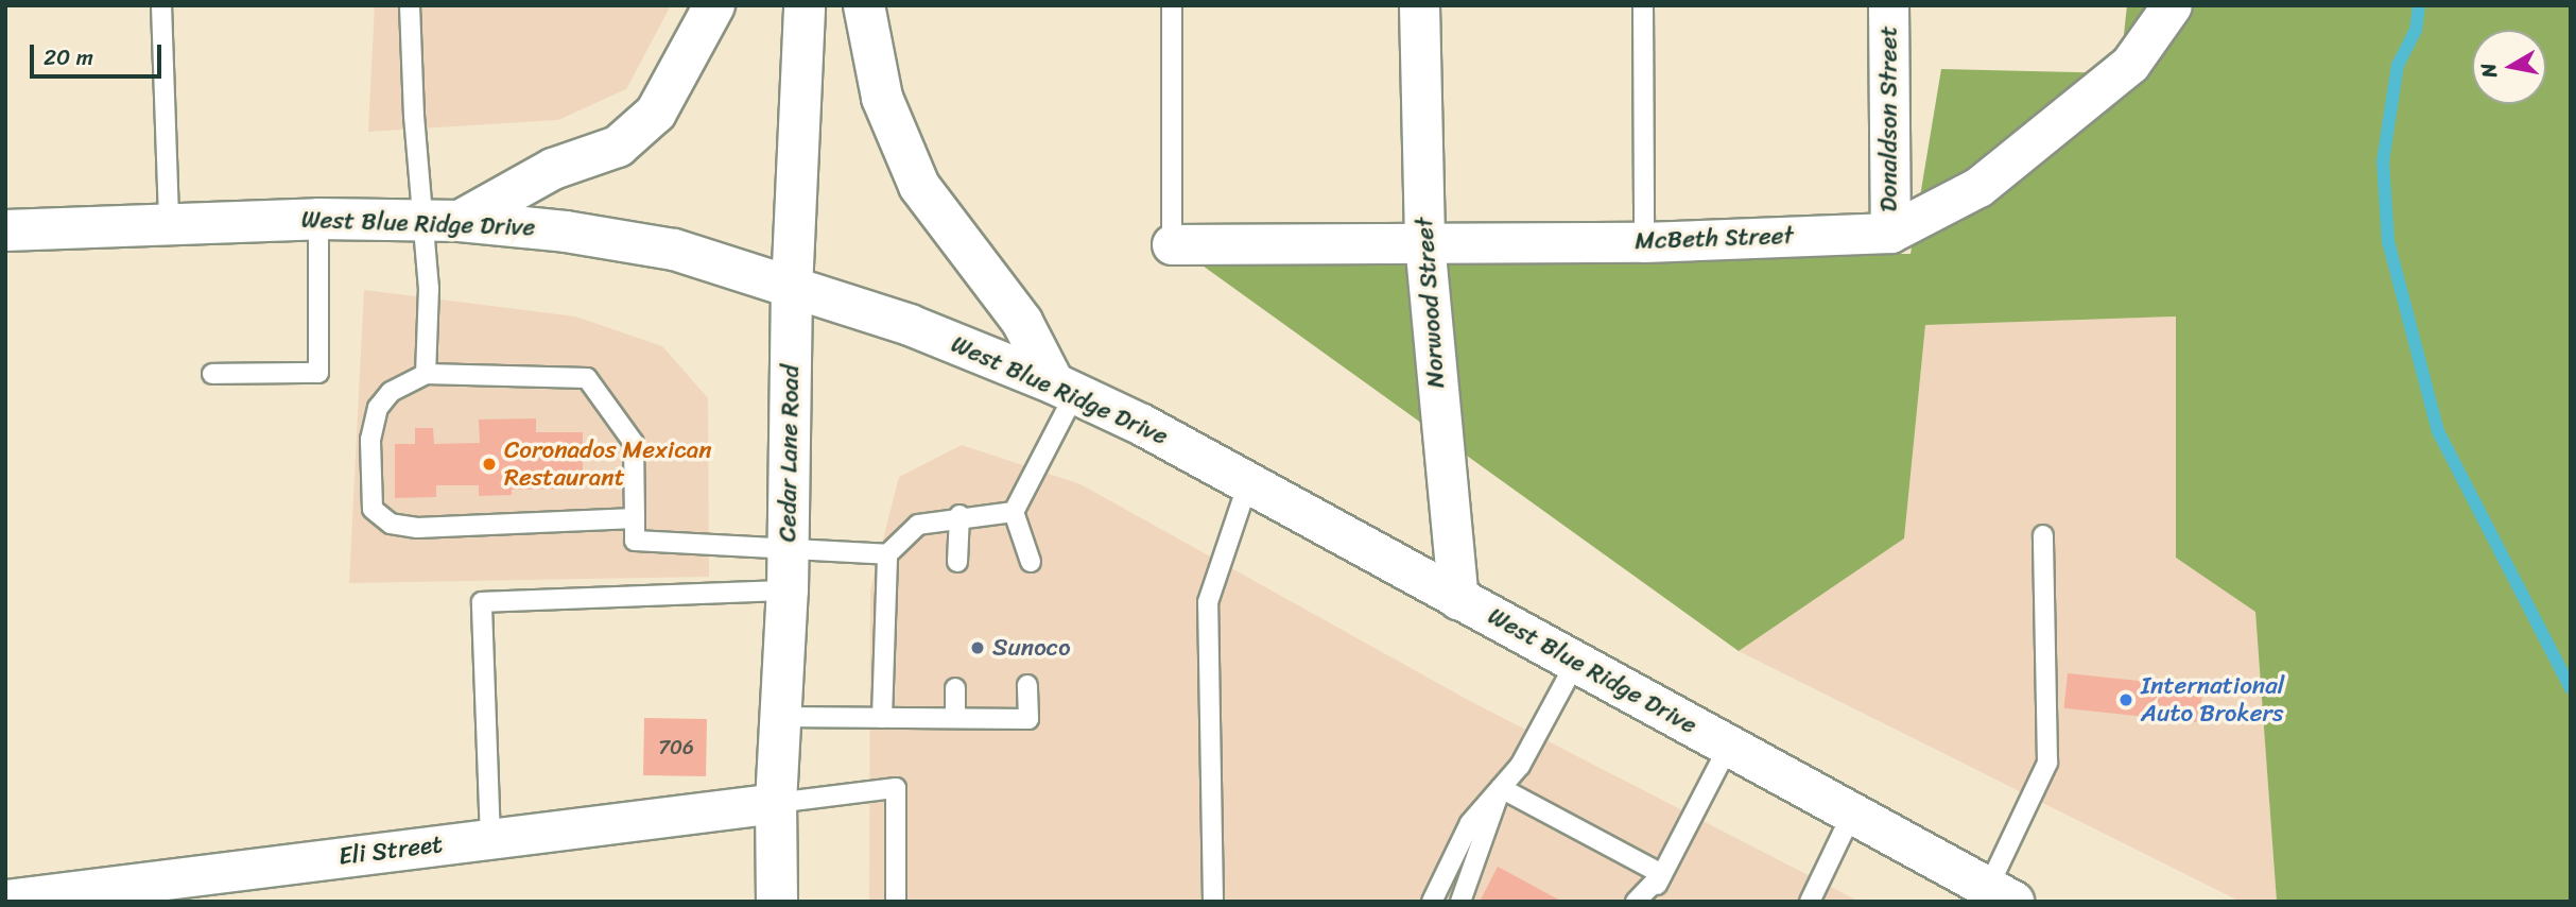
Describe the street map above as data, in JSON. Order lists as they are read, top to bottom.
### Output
{
  "streets": {
    "main road": ["West Blue Ridge Drive", "Cedar Lane Road"],
    "street": [
      "Donaldson Street",
      "McBeth Street",
      "Norwood Street",
      "Eli Street"
    ]
  },
  "crossings": [
    ["Donaldson Street", "McBeth Street"],
    ["West Blue Ridge Drive", "Norwood Street"],
    ["West Blue Ridge Drive", "Cedar Lane Road"],
    ["McBeth Street", "Norwood Street"],
    ["Cedar Lane Road", "Eli Street"]
  ],
  "places": ["Coronados Mexican Restaurant", "Sunoco", "International Auto Brokers"],
  "house_numbers": ["706"],
  "scale_bar": "20 m",
  "north": "left"
}
